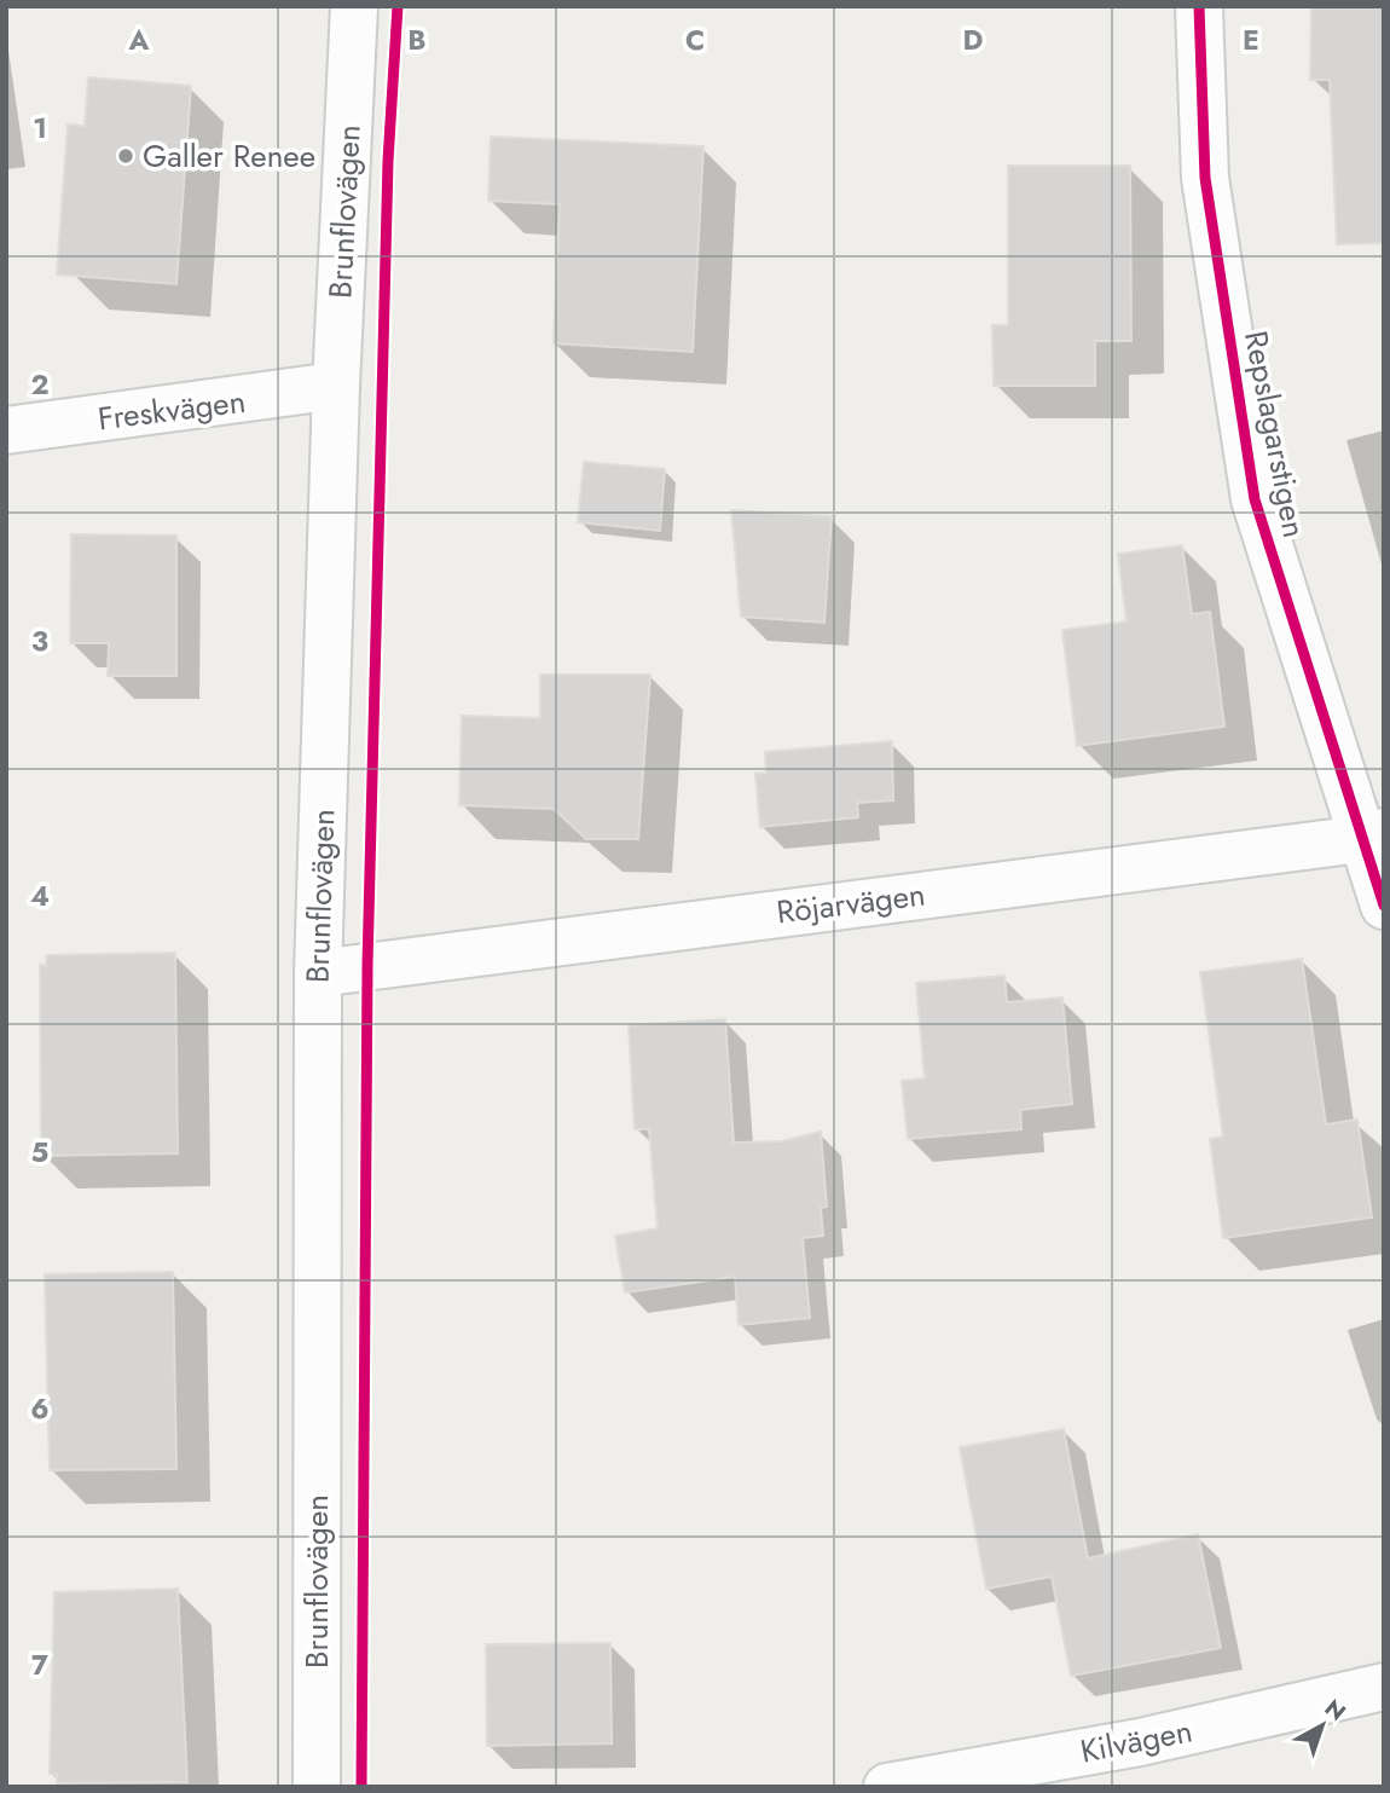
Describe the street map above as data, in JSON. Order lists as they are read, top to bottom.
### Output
{
  "streets": {
    "street": [
      "Brunflovägen",
      "Freskvägen",
      "Repslagarstigen",
      "Röjarvägen",
      "Kilvägen"
    ]
  },
  "crossings": [
    ["Brunflovägen", "Freskvägen"],
    ["Brunflovägen", "Röjarvägen"],
    ["Repslagarstigen", "Röjarvägen"]
  ],
  "places": ["Galler Renee"],
  "north": "top right",
  "grid": {
    "columns": [
      "A",
      "B",
      "C",
      "D",
      "E"
    ],
    "rows": [
      "1",
      "2",
      "3",
      "4",
      "5",
      "6",
      "7"
    ]
  }
}
